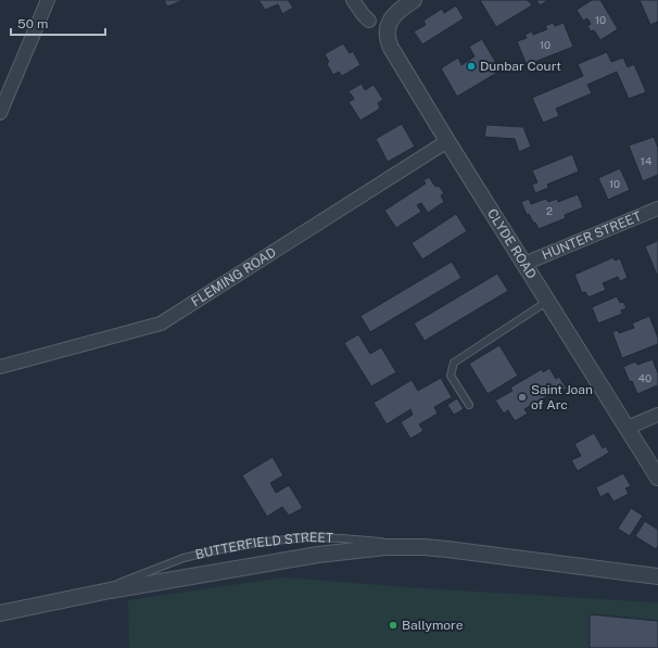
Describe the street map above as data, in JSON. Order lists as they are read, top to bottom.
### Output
{
  "streets": {
    "street": [
      "HUNTER STREET",
      "CLYDE ROAD",
      "FLEMING ROAD",
      "BUTTERFIELD STREET"
    ]
  },
  "crossings": [
    ["HUNTER STREET", "CLYDE ROAD"],
    ["CLYDE ROAD", "FLEMING ROAD"]
  ],
  "places": ["Dunbar Court", "Saint Joan of Arc", "Ballymore"],
  "house_numbers": [
    "10",
    "10",
    "14",
    "10",
    "2",
    "40"
  ],
  "scale_bar": "50 m"
}
